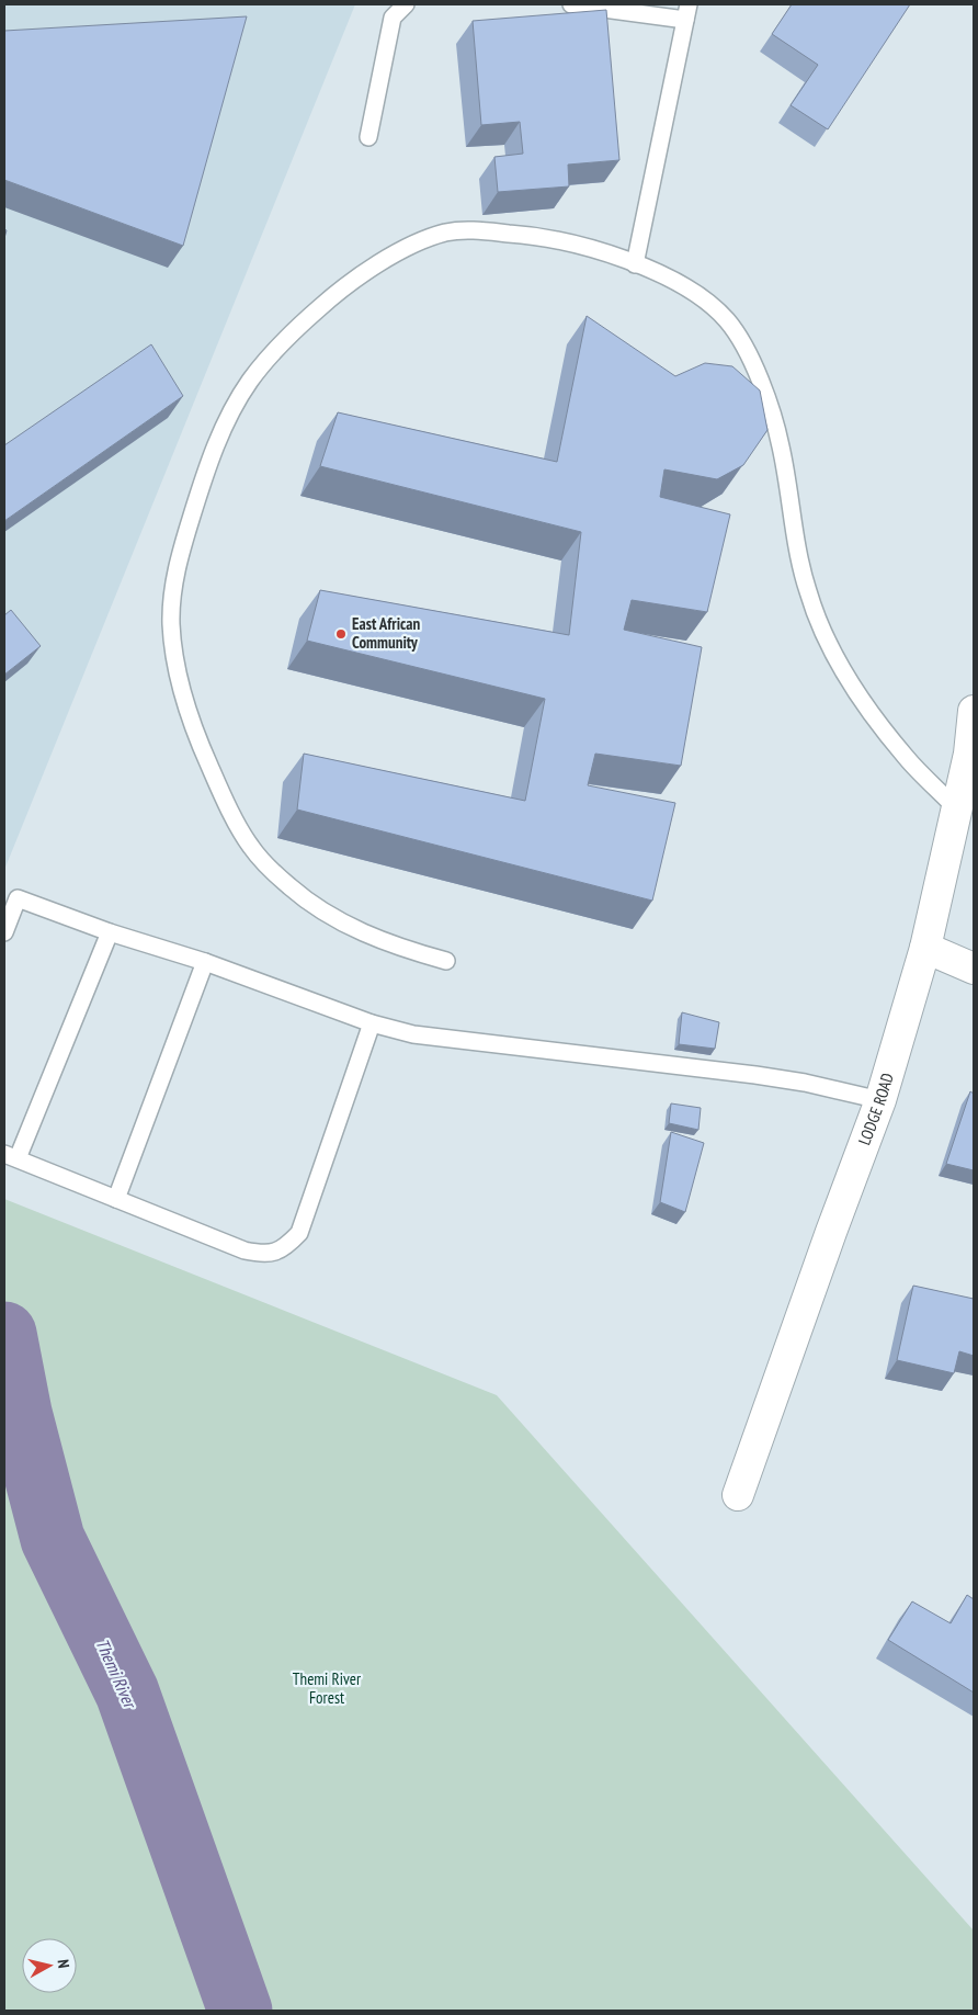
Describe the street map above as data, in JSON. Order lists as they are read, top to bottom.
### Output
{
  "streets": {
    "street": ["LODGE ROAD"]
  },
  "water": ["Themi River"],
  "parks": ["Themi River Forest"],
  "places": ["East African Community"],
  "north": "right"
}
